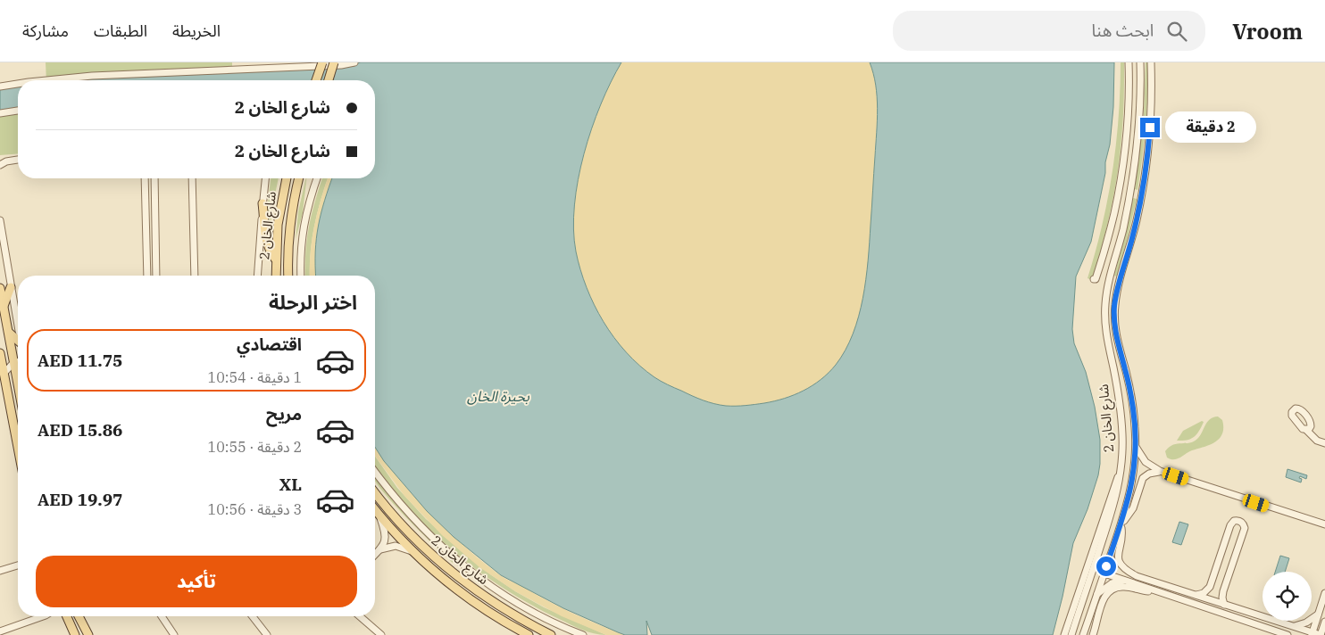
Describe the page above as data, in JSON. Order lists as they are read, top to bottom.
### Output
{
  "streets": {
    "main road": ["شارع الخان 2"]
  },
  "water": ["بحيرة الخان"],
  "page": {
    "header": "Vroom",
    "search": "ابحث هنا",
    "nav": ["الخريطة", "الطبقات", "مشاركة"],
    "banner": ["شارع الخان 2", "شارع الخان 2"],
    "bubble": "2 دقيقة",
    "heading": "اختر الرحلة",
    "list": [
      {
        "name": "اقتصادي",
        "note": "1 دقيقة · 10:54",
        "value": "AED 11.75"
      },
      {
        "name": "مريح",
        "note": "2 دقيقة · 10:55",
        "value": "AED 15.86"
      },
      {
        "name": "XL",
        "note": "3 دقيقة · 10:56",
        "value": "AED 19.97"
      }
    ],
    "buttons": "تأكيد"
  }
}
